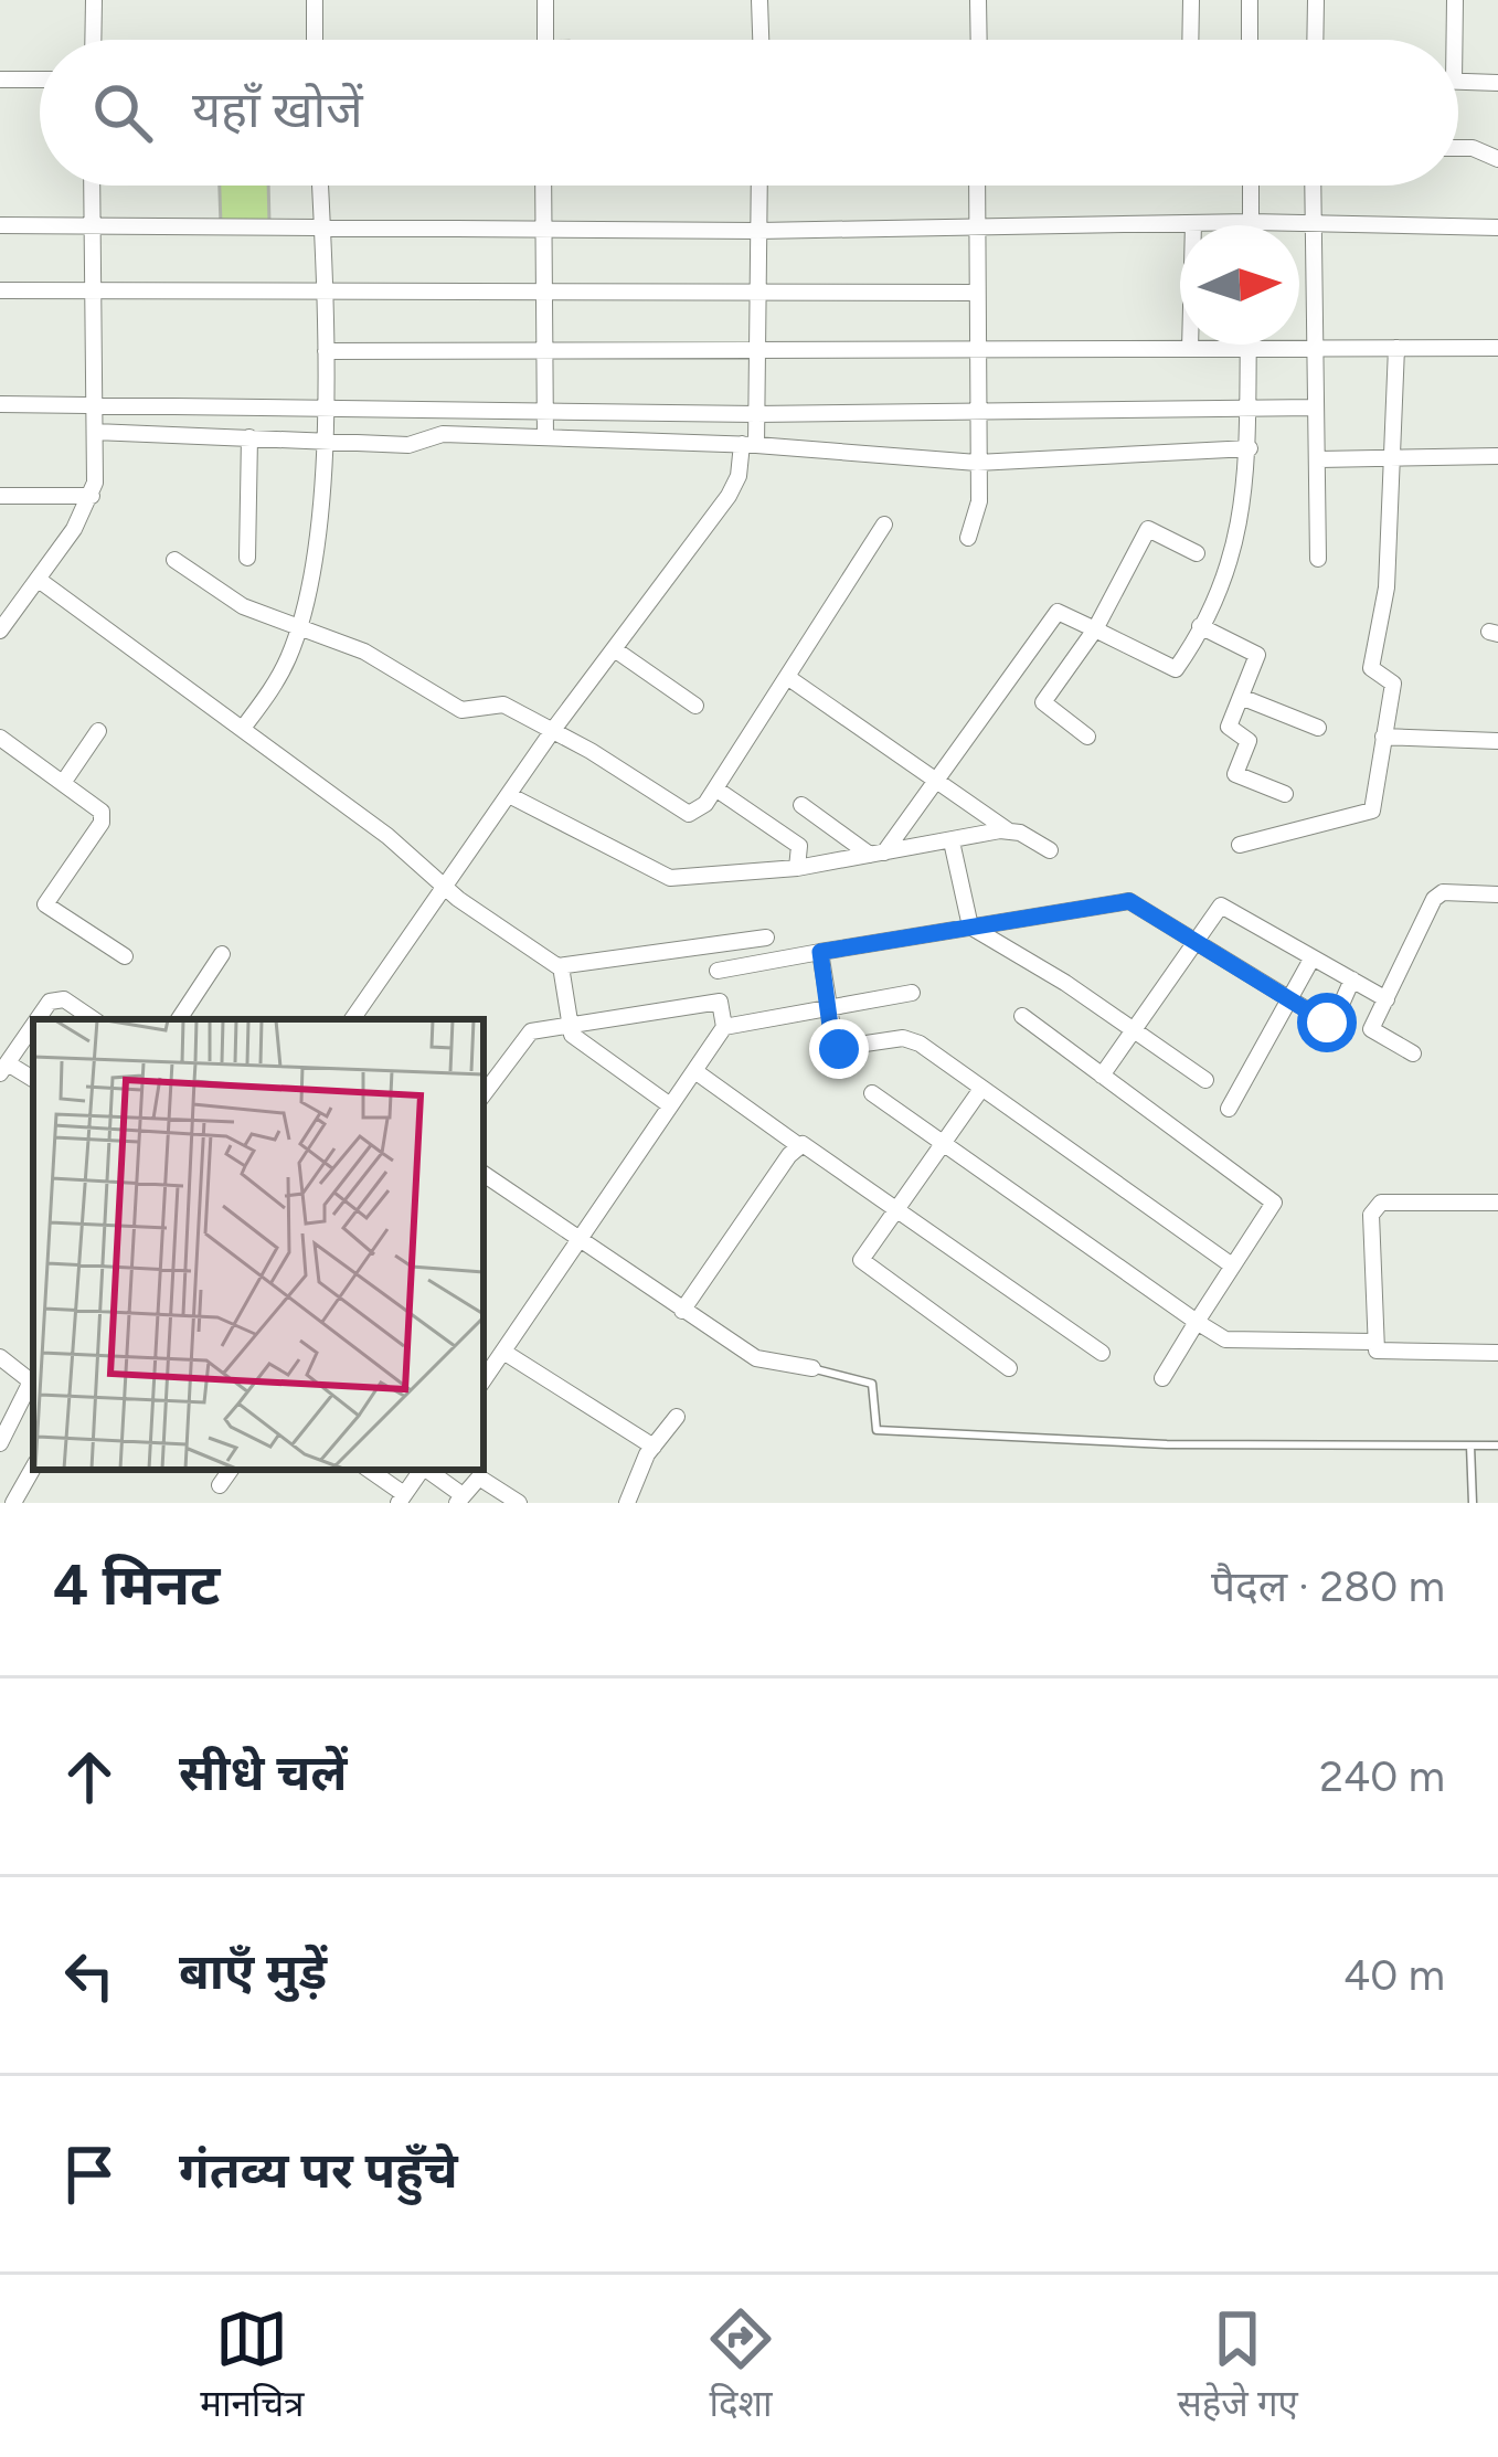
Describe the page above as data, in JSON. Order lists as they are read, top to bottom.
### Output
{
  "north": "right",
  "page": {
    "search": "यहाँ खोजें",
    "heading": ["4 मिनट", "पैदल · 280 m"],
    "list": [
      ["सीधे चलें", "240 m"],
      ["बाएँ मुड़ें", "40 m"],
      "गंतव्य पर पहुँचे"
    ],
    "nav": ["मानचित्र", "दिशा", "सहेजे गए"]
  }
}
